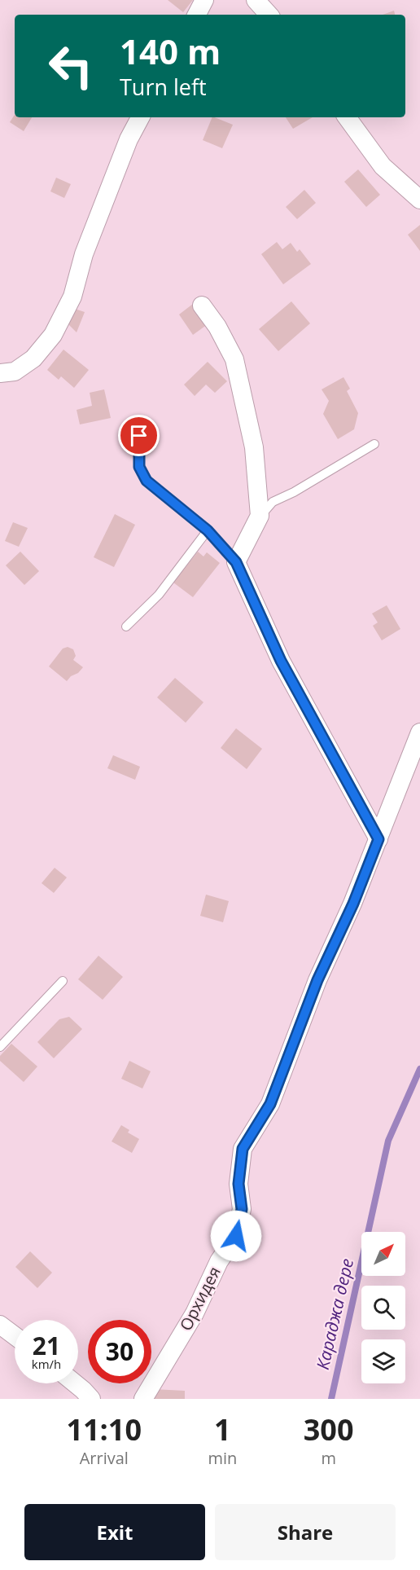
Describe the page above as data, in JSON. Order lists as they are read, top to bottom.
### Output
{
  "streets": {
    "street": ["Орхидея"]
  },
  "water": ["Караджа дере"],
  "north": "top right",
  "page": {
    "turn": ["140 m", "Turn left"],
    "speed": "21 km/h",
    "limit": "30",
    "eta": [
      "11:10",
      "Arrival",
      "1",
      "min",
      "300",
      "m"
    ],
    "buttons": ["Exit", "Share"]
  }
}
